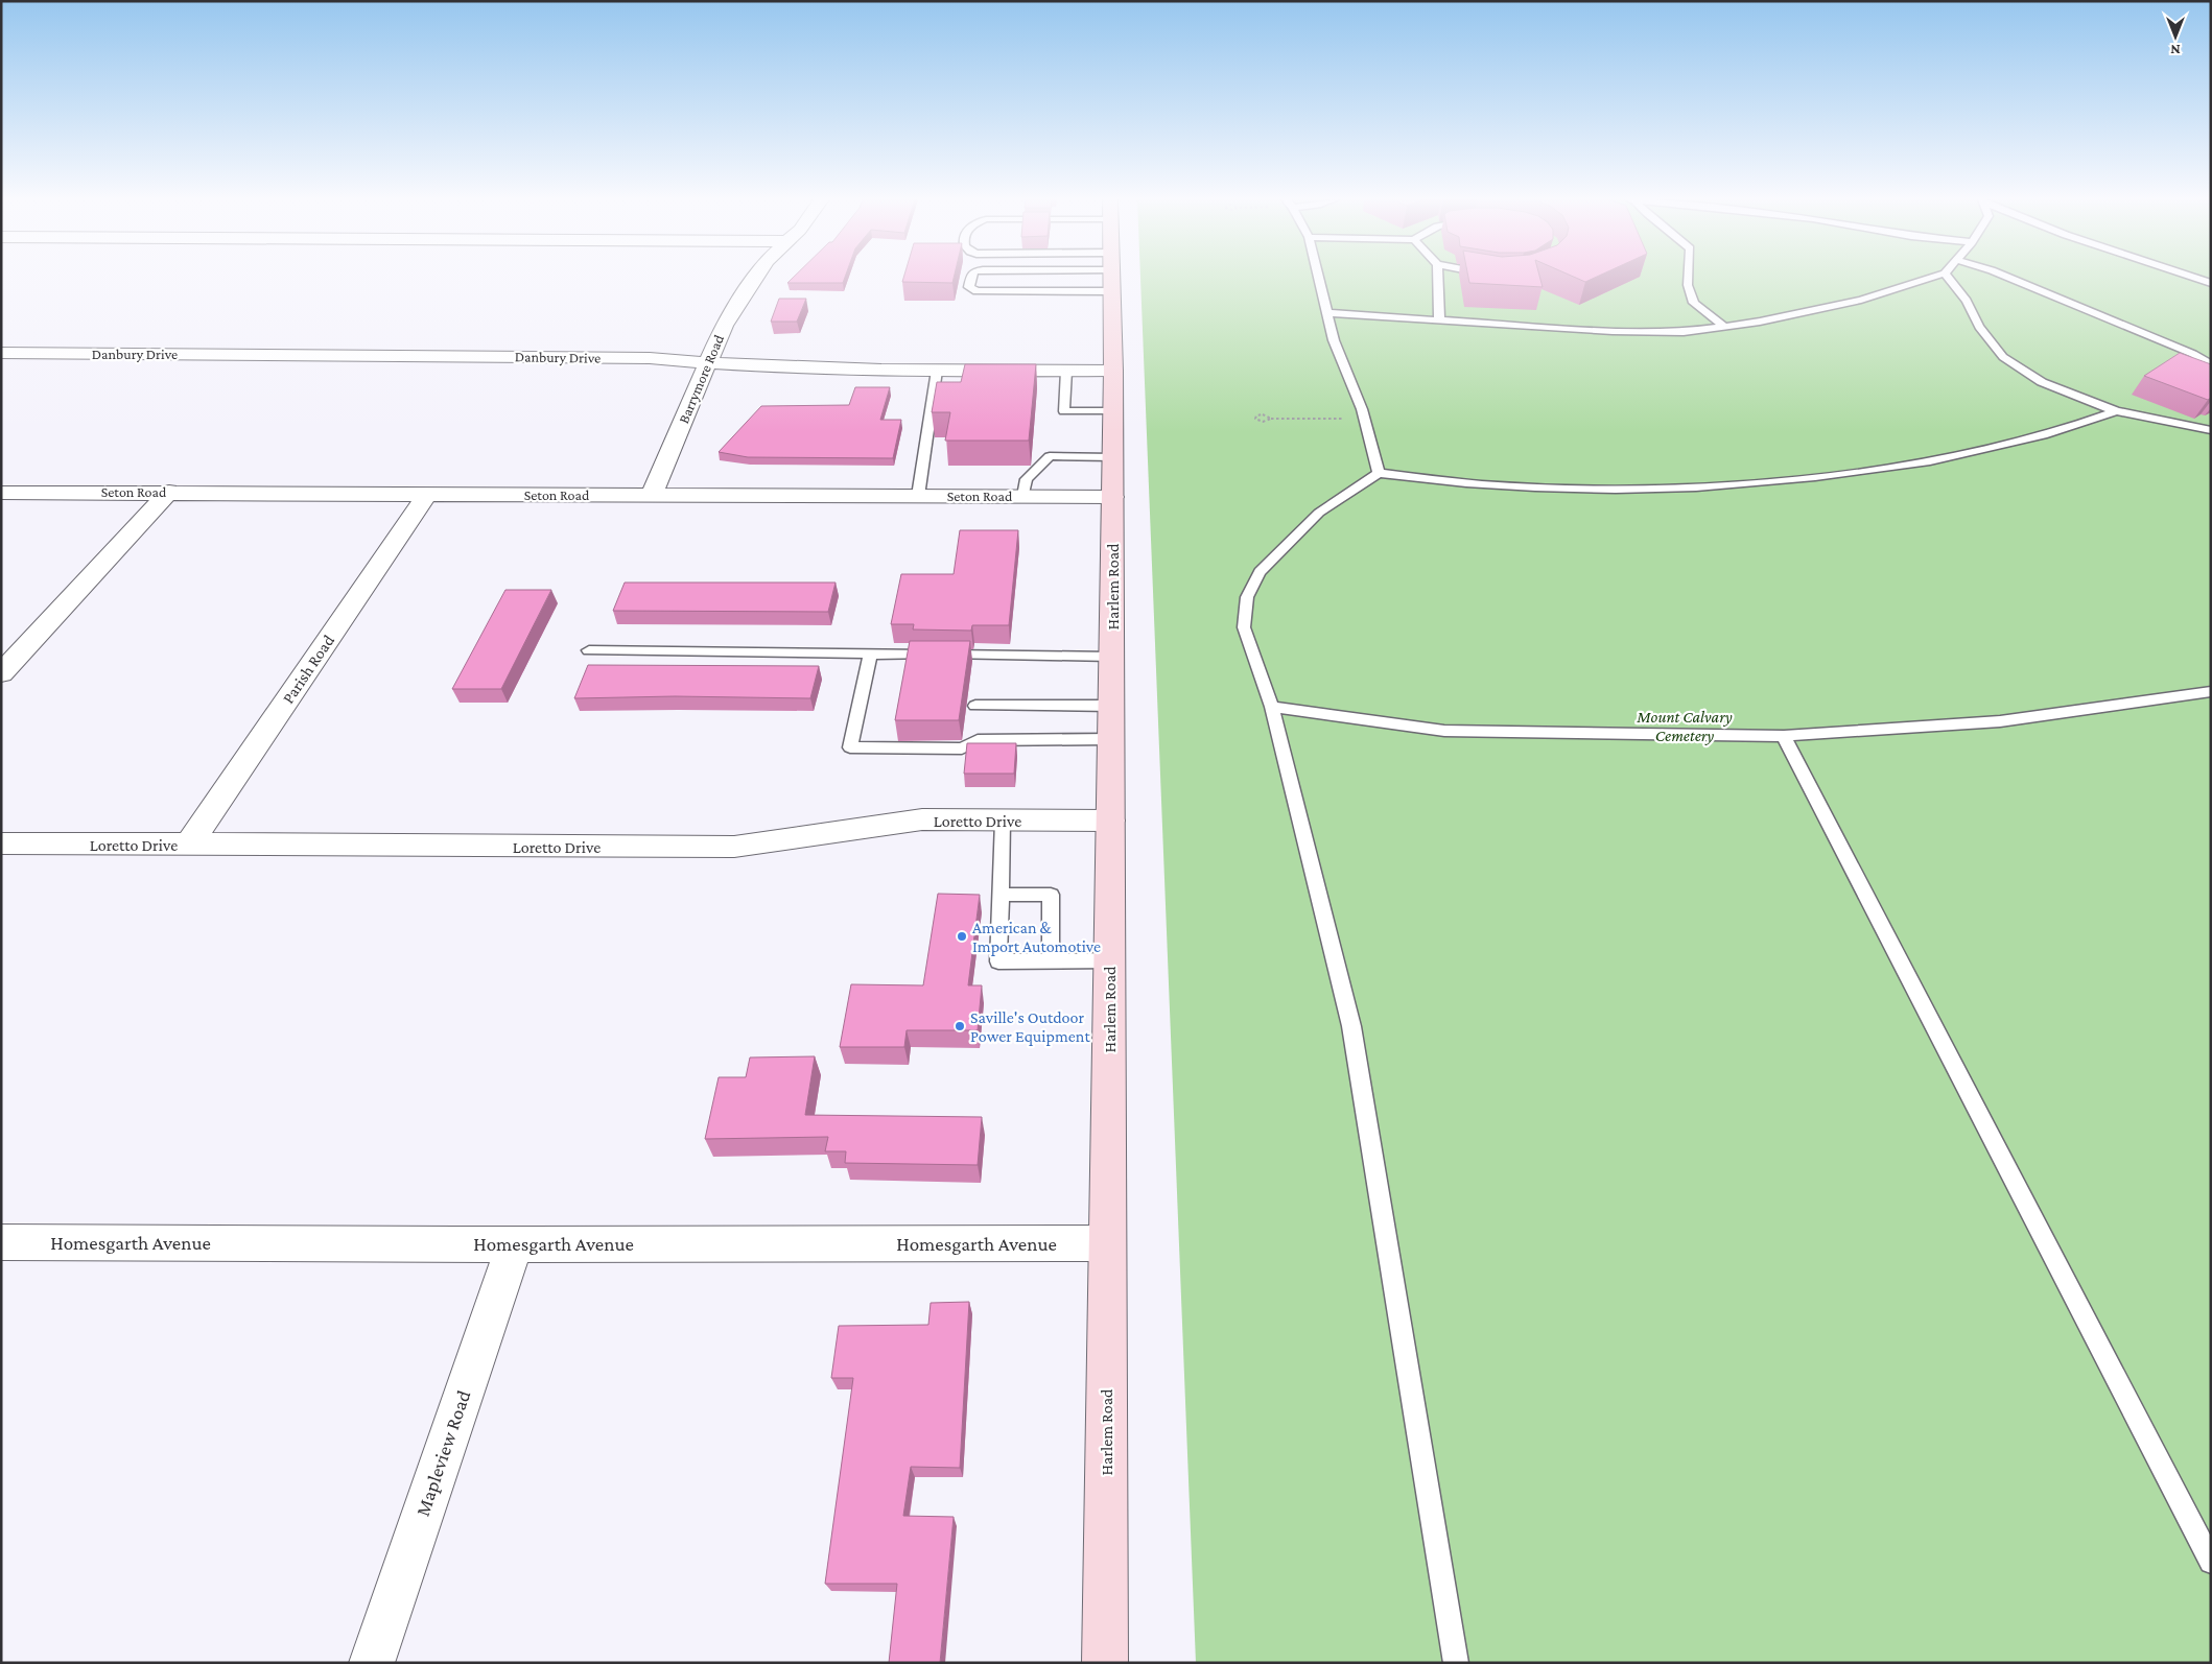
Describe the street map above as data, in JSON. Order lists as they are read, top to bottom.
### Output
{
  "streets": {
    "main road": ["Harlem Road"],
    "street": [
      "Danbury Drive",
      "Barrymore Road",
      "Seton Road",
      "Parish Road",
      "Loretto Drive",
      "Homesgarth Avenue",
      "Mapleview Road"
    ]
  },
  "crossings": [
    ["Danbury Drive", "Barrymore Road"],
    ["Danbury Drive", "Harlem Road"],
    ["Barrymore Road", "Seton Road"],
    ["Seton Road", "Harlem Road"],
    ["Seton Road", "Parish Road"],
    ["Harlem Road", "Loretto Drive"],
    ["Harlem Road", "Homesgarth Avenue"],
    ["Parish Road", "Loretto Drive"],
    ["Homesgarth Avenue", "Mapleview Road"]
  ],
  "parks": ["Mount Calvary Cemetery"],
  "places": ["American & Import Automotive", "Saville's Outdoor Power Equipment"],
  "north": "bottom"
}
